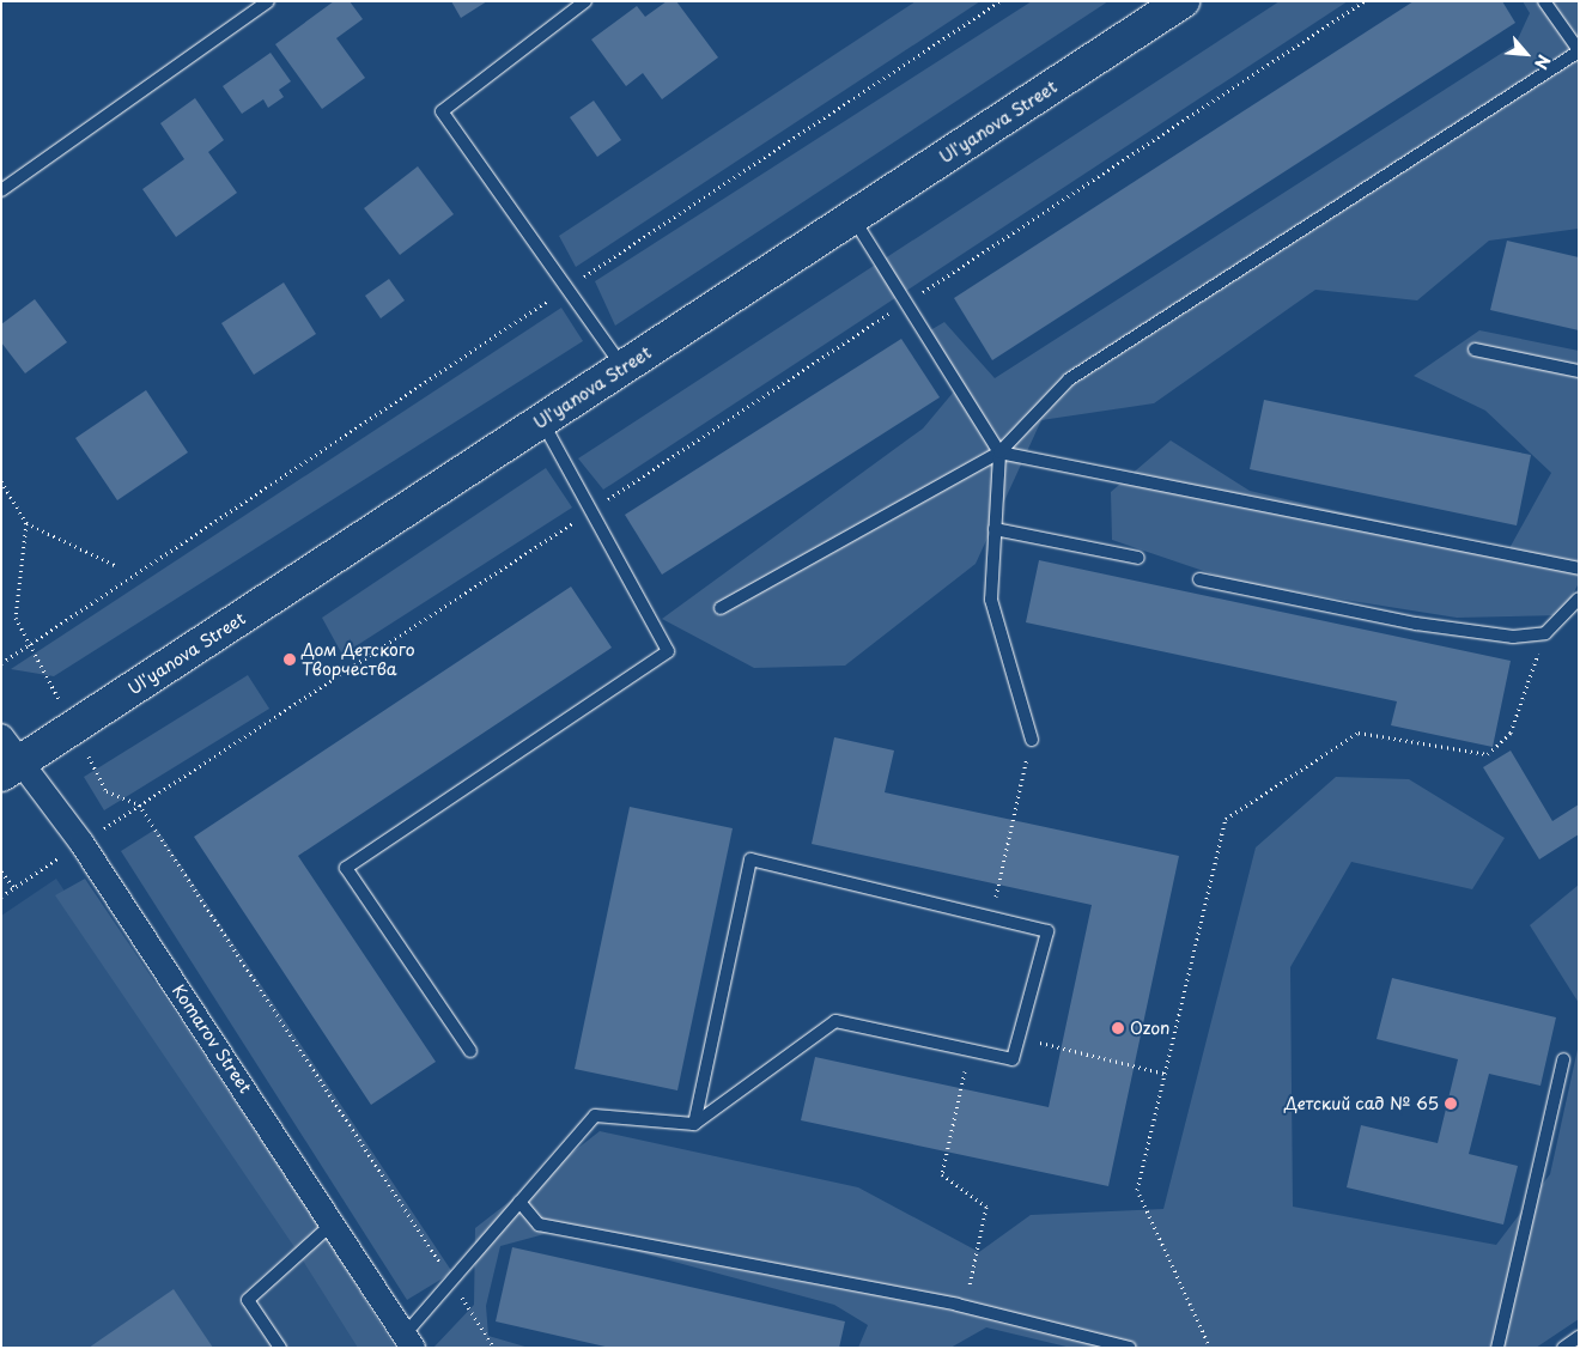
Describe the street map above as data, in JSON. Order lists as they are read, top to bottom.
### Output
{
  "streets": {
    "main road": ["Ul'yanova Street"],
    "street": ["Komarov Street"]
  },
  "crossings": [
    ["Ul'yanova Street", "Komarov Street"]
  ],
  "places": ["Дом Детского Творчества", "Ozon", "Детский сад № 65"],
  "north": "bottom right"
}
